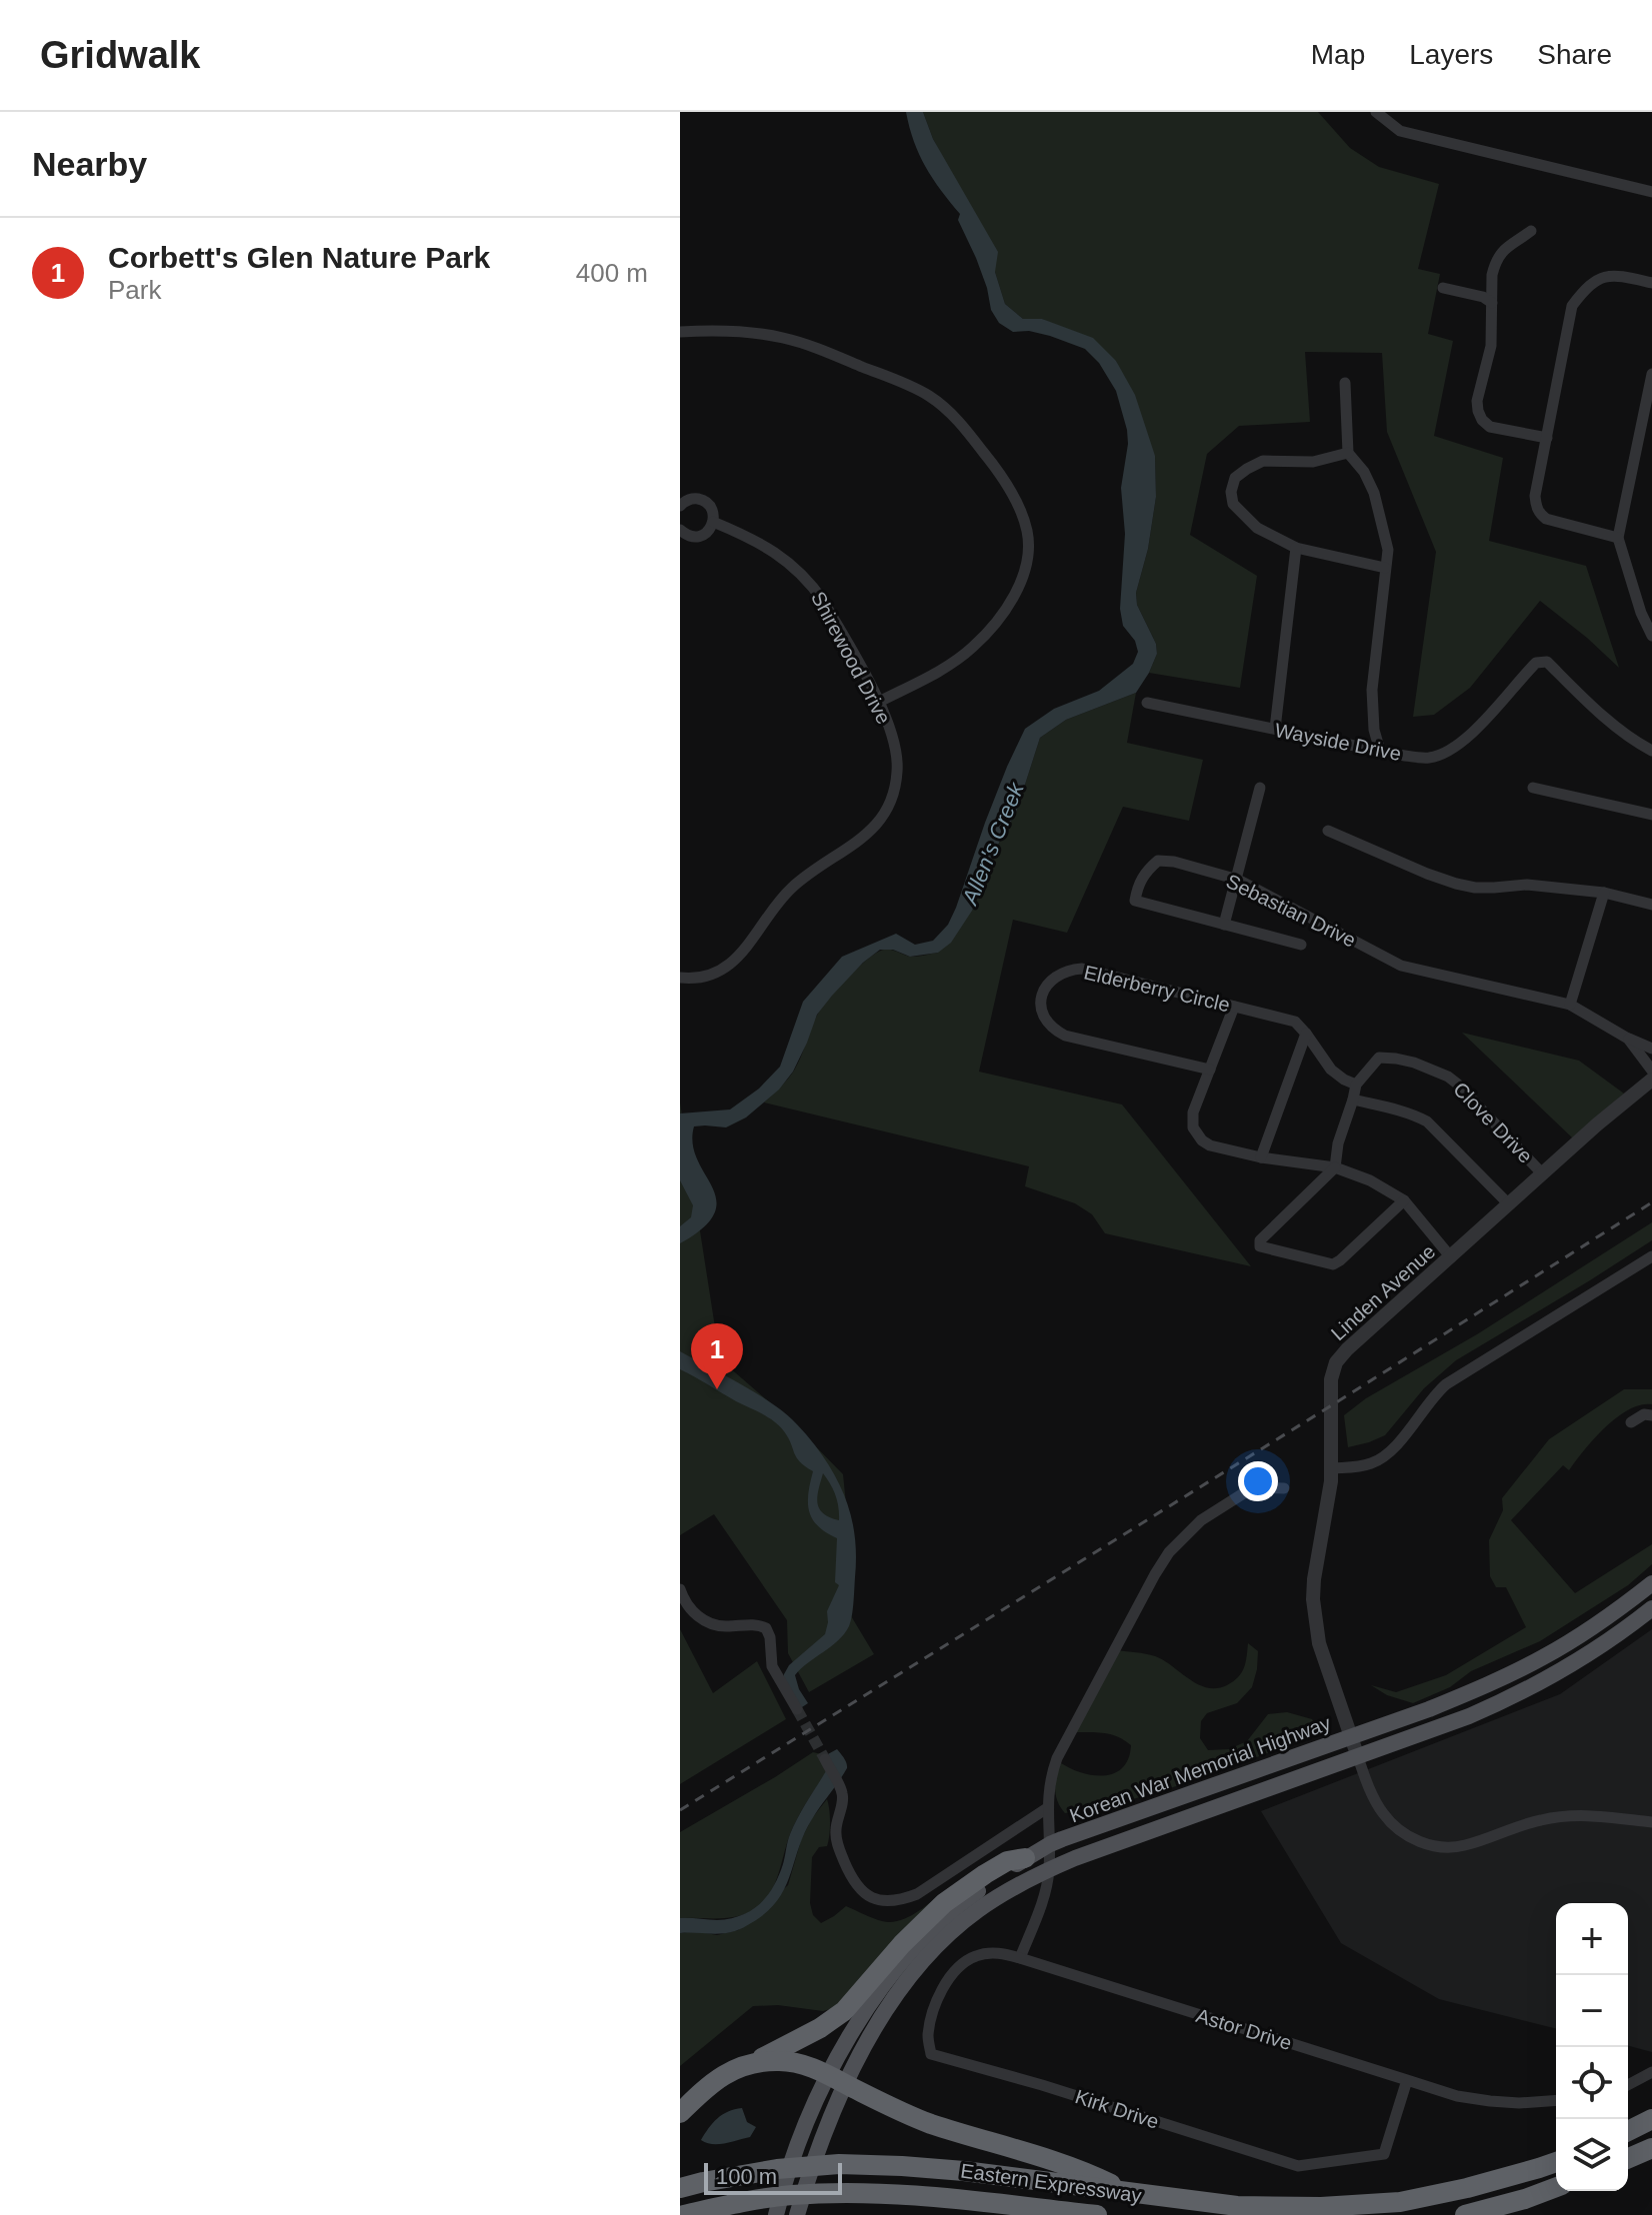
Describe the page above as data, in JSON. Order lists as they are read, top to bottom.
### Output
{
  "streets": {
    "highway": ["Eastern Expressway"],
    "main road": ["Korean War Memorial Highway"],
    "street": [
      "Shirewood Drive",
      "Wayside Drive",
      "Sebastian Drive",
      "Elderberry Circle",
      "Clove Drive",
      "Linden Avenue",
      "Astor Drive",
      "Kirk Drive"
    ]
  },
  "crossings": [
    ["Elderberry Circle", "Clove Drive"],
    ["Clove Drive", "Linden Avenue"],
    ["Linden Avenue", "Korean War Memorial Highway"],
    ["Astor Drive", "Kirk Drive"]
  ],
  "water": ["Allen's Creek"],
  "scale_bar": "100 m",
  "page": {
    "header": "Gridwalk",
    "nav": ["Map", "Layers", "Share"],
    "heading": "Nearby",
    "list": [
      {
        "mark": "1",
        "name": "Corbett's Glen Nature Park",
        "note": "Park",
        "value": "400 m"
      }
    ],
    "pins": "1",
    "map_buttons": ["+", "−"],
    "scale": "100 m"
  }
}
